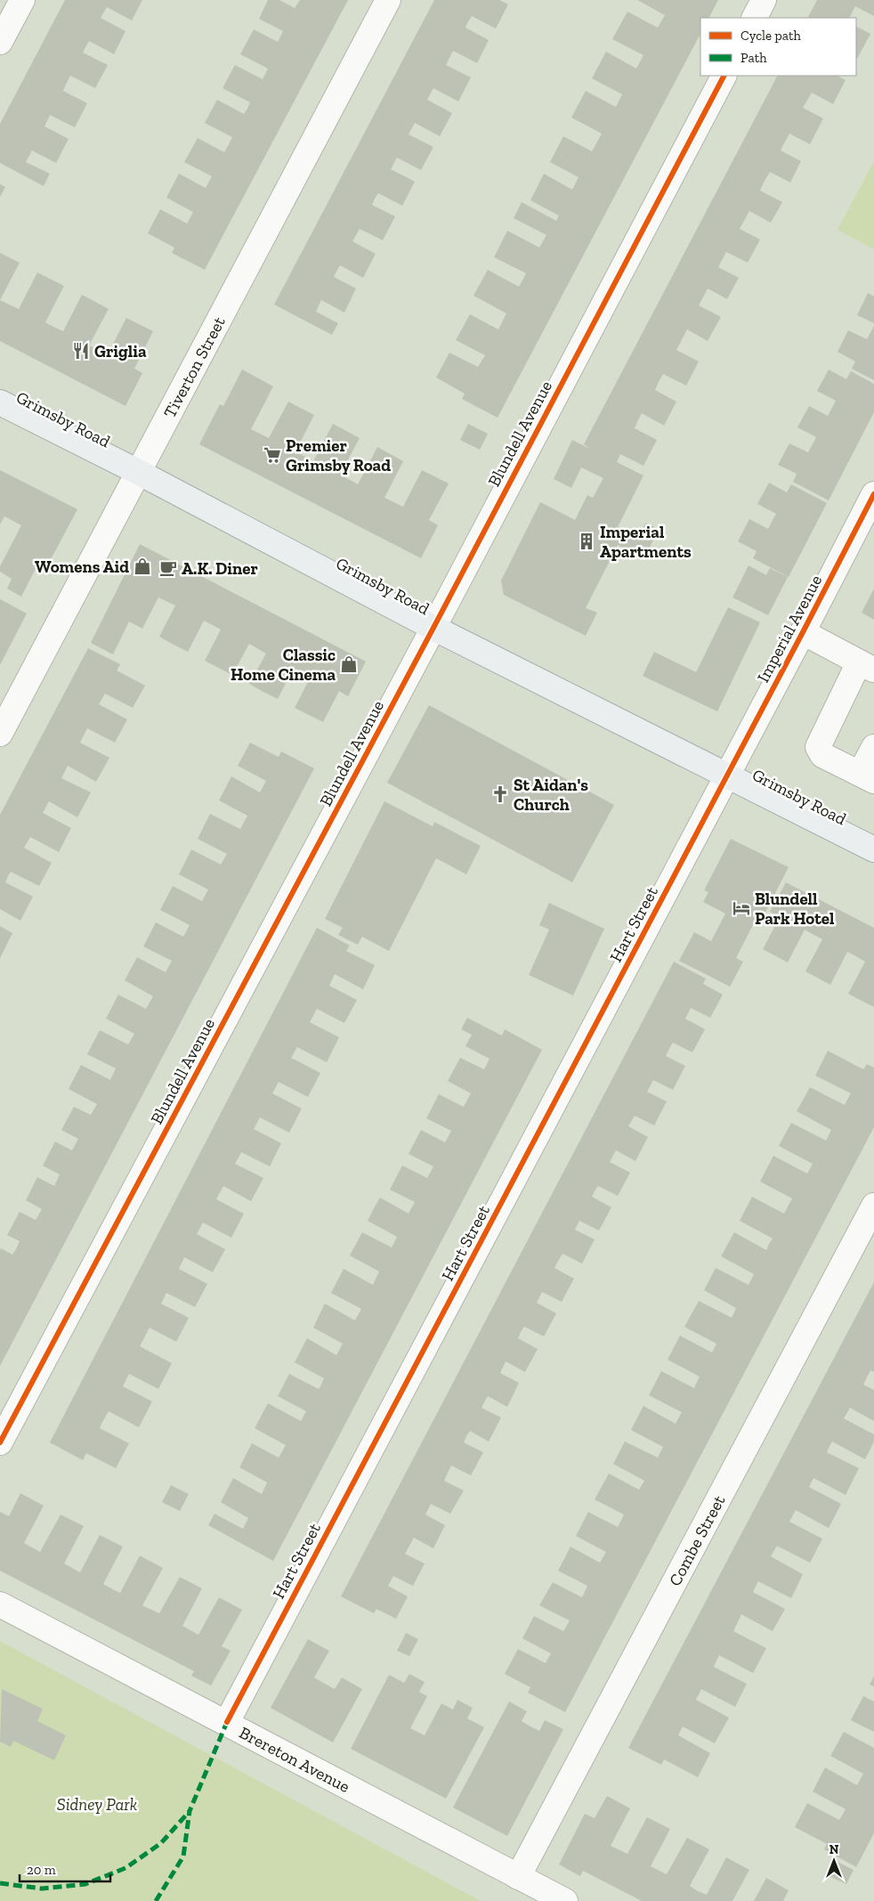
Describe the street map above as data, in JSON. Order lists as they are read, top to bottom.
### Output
{
  "streets": {
    "main road": ["Grimsby Road"],
    "street": [
      "Tiverton Street",
      "Blundell Avenue",
      "Imperial Avenue",
      "Hart Street",
      "Combe Street",
      "Brereton Avenue"
    ]
  },
  "crossings": [
    ["Tiverton Street", "Grimsby Road"],
    ["Grimsby Road", "Blundell Avenue"],
    ["Grimsby Road", "Imperial Avenue"],
    ["Grimsby Road", "Hart Street"],
    ["Imperial Avenue", "Hart Street"],
    ["Hart Street", "Brereton Avenue"],
    ["Combe Street", "Brereton Avenue"]
  ],
  "parks": ["Sidney Park"],
  "places": {
    "restaurant": ["Griglia"],
    "supermarket": ["Premier Grimsby Road"],
    "building": ["Imperial Apartments"],
    "shop": ["Womens Aid", "Classic Home Cinema"],
    "cafe": ["A.K. Diner"],
    "church": ["St Aidan's Church"],
    "hotel": ["Blundell Park Hotel"]
  },
  "legend": ["Cycle path", "Path"],
  "scale_bar": "20 m",
  "north": "top"
}
